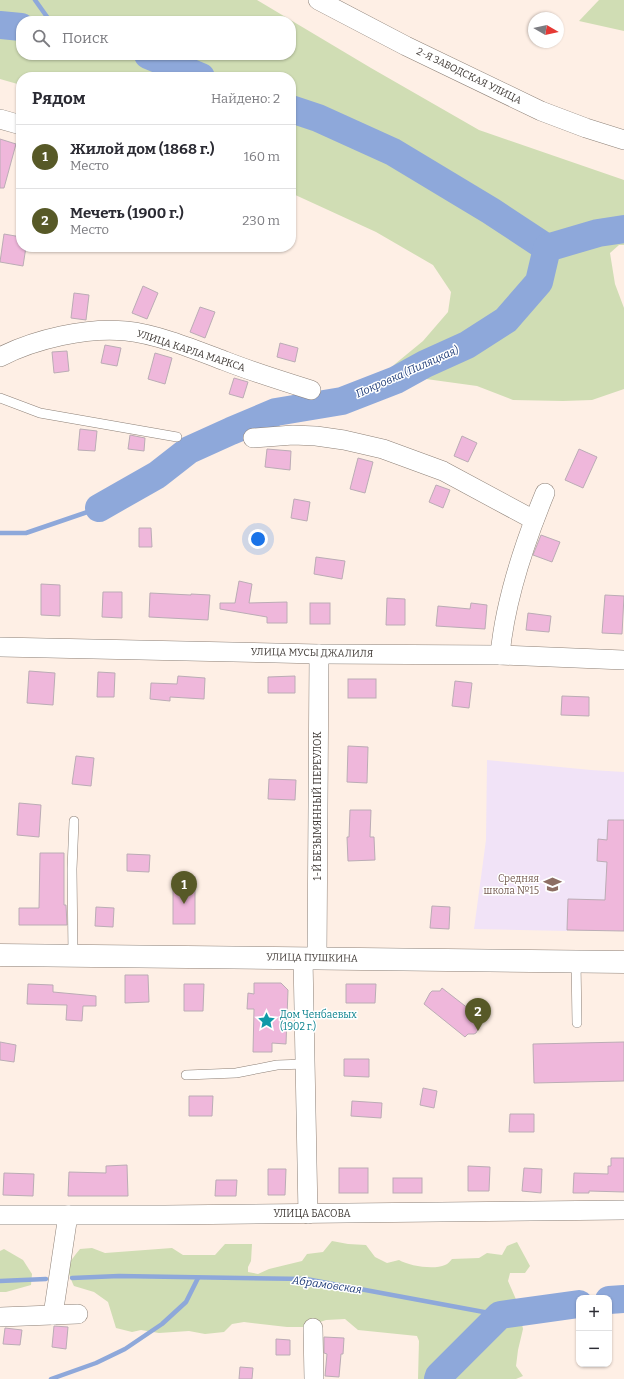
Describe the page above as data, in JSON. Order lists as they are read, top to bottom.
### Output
{
  "streets": {
    "street": [
      "2-Я ЗАВОДСКАЯ УЛИЦА",
      "УЛИЦА КАРЛА МАРКСА",
      "УЛИЦА МУСЫ ДЖАЛИЛЯ",
      "1-Й БЕЗЫМЯННЫЙ ПЕРЕУЛОК",
      "УЛИЦА ПУШКИНА",
      "УЛИЦА БАСОВА"
    ]
  },
  "crossings": [
    ["УЛИЦА МУСЫ ДЖАЛИЛЯ", "1-Й БЕЗЫМЯННЫЙ ПЕРЕУЛОК"],
    ["1-Й БЕЗЫМЯННЫЙ ПЕРЕУЛОК", "УЛИЦА ПУШКИНА"],
    ["1-Й БЕЗЫМЯННЫЙ ПЕРЕУЛОК", "УЛИЦА БАСОВА"]
  ],
  "water": ["Покровка (Пиляцкая)", "Абрамовская"],
  "places": {
    "school or university": ["Средняя школа №15"],
    "place": ["Дом Ченбаевых (1902 г.)"]
  },
  "north": "right",
  "page": {
    "search": "Поиск",
    "heading": ["Рядом", "Найдено: 2"],
    "list": [
      {
        "mark": "1",
        "name": "Жилой дом (1868 г.)",
        "note": "Место",
        "value": "160 m"
      },
      {
        "mark": "2",
        "name": "Мечеть (1900 г.)",
        "note": "Место",
        "value": "230 m"
      }
    ],
    "pins": ["1", "2"],
    "map_buttons": ["+", "−"]
  }
}
